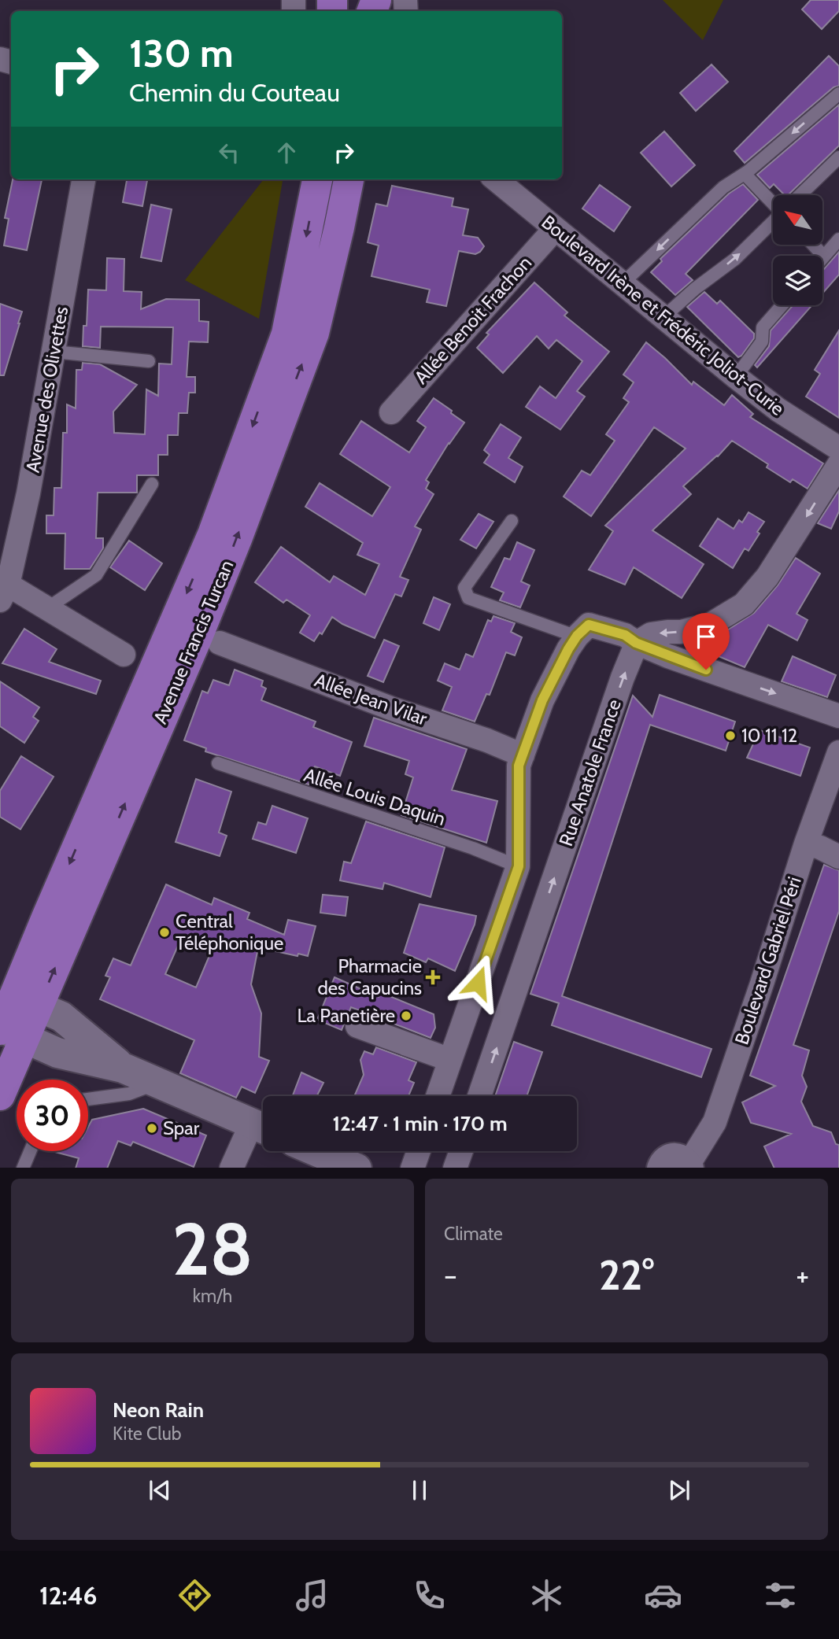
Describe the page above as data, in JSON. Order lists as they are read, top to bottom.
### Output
{
  "streets": {
    "main road": ["Avenue Francis Turcan"],
    "street": [
      "Boulevard Irène et Frédéric Joliot-Curie",
      "Allée Benoit Frachon",
      "Avenue des Olivettes",
      "Allée Jean Vilar",
      "Rue Anatole France",
      "Boulevard Gabriel Péri"
    ],
    "lane": ["Allée Louis Daquin"]
  },
  "crossings": [
    ["Boulevard Irène et Frédéric Joliot-Curie", "Allée Benoit Frachon"]
  ],
  "places": {
    "other": [
      "10 11 12",
      "Central Téléphonique",
      "La Panetière",
      "Spar"
    ],
    "health": ["Pharmacie des Capucins"]
  },
  "north": "top left",
  "page": {
    "turn": ["130 m", "Chemin du Couteau"],
    "limit": "30",
    "trip": "12:47 · 1 min · 170 m",
    "tile": [
      ["28", "km/h"],
      "Climate"
    ],
    "heat": ["−", "22°", "+"],
    "song": ["Neon Rain", "Kite Club"],
    "tabs": "12:46"
  }
}
